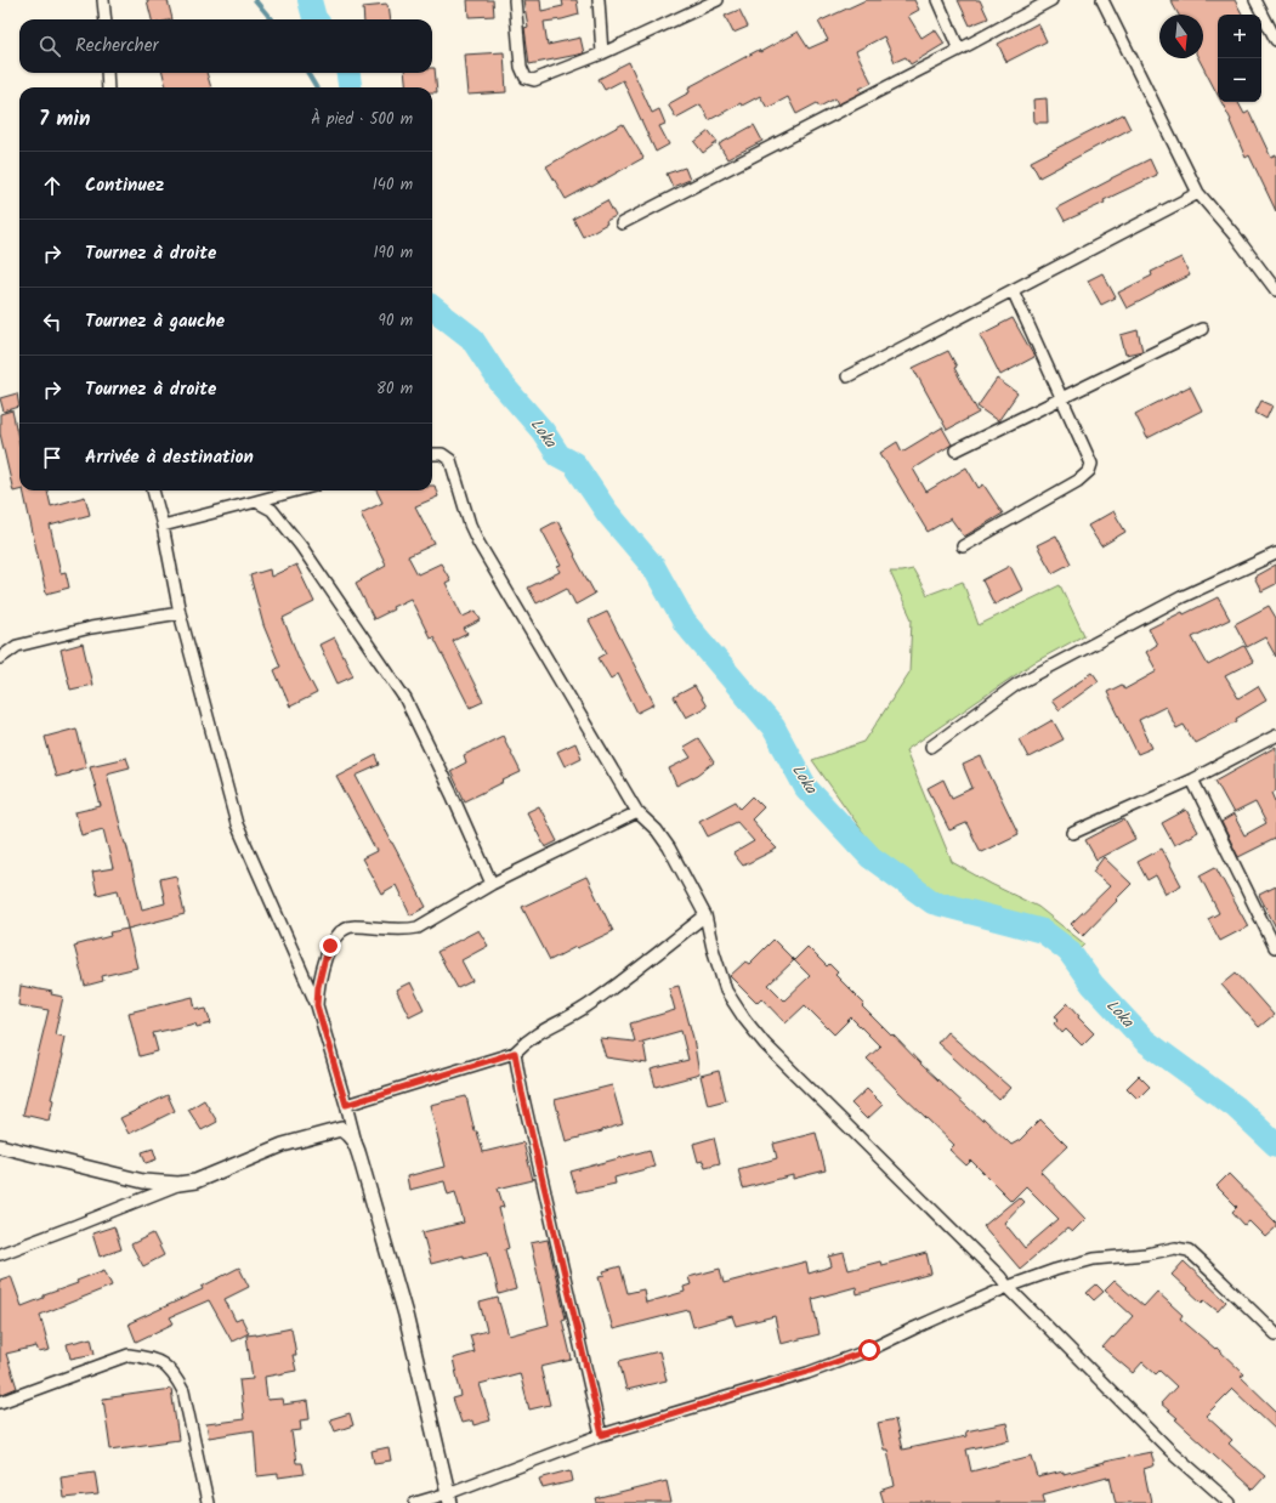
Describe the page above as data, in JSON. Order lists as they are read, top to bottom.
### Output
{
  "water": ["Loka"],
  "north": "bottom",
  "page": {
    "map_buttons": ["+", "−"],
    "search": "Rechercher",
    "heading": ["7 min", "À pied · 500 m"],
    "list": [
      ["Continuez", "140 m"],
      ["Tournez à droite", "190 m"],
      ["Tournez à gauche", "90 m"],
      ["Tournez à droite", "80 m"],
      "Arrivée à destination"
    ]
  }
}
